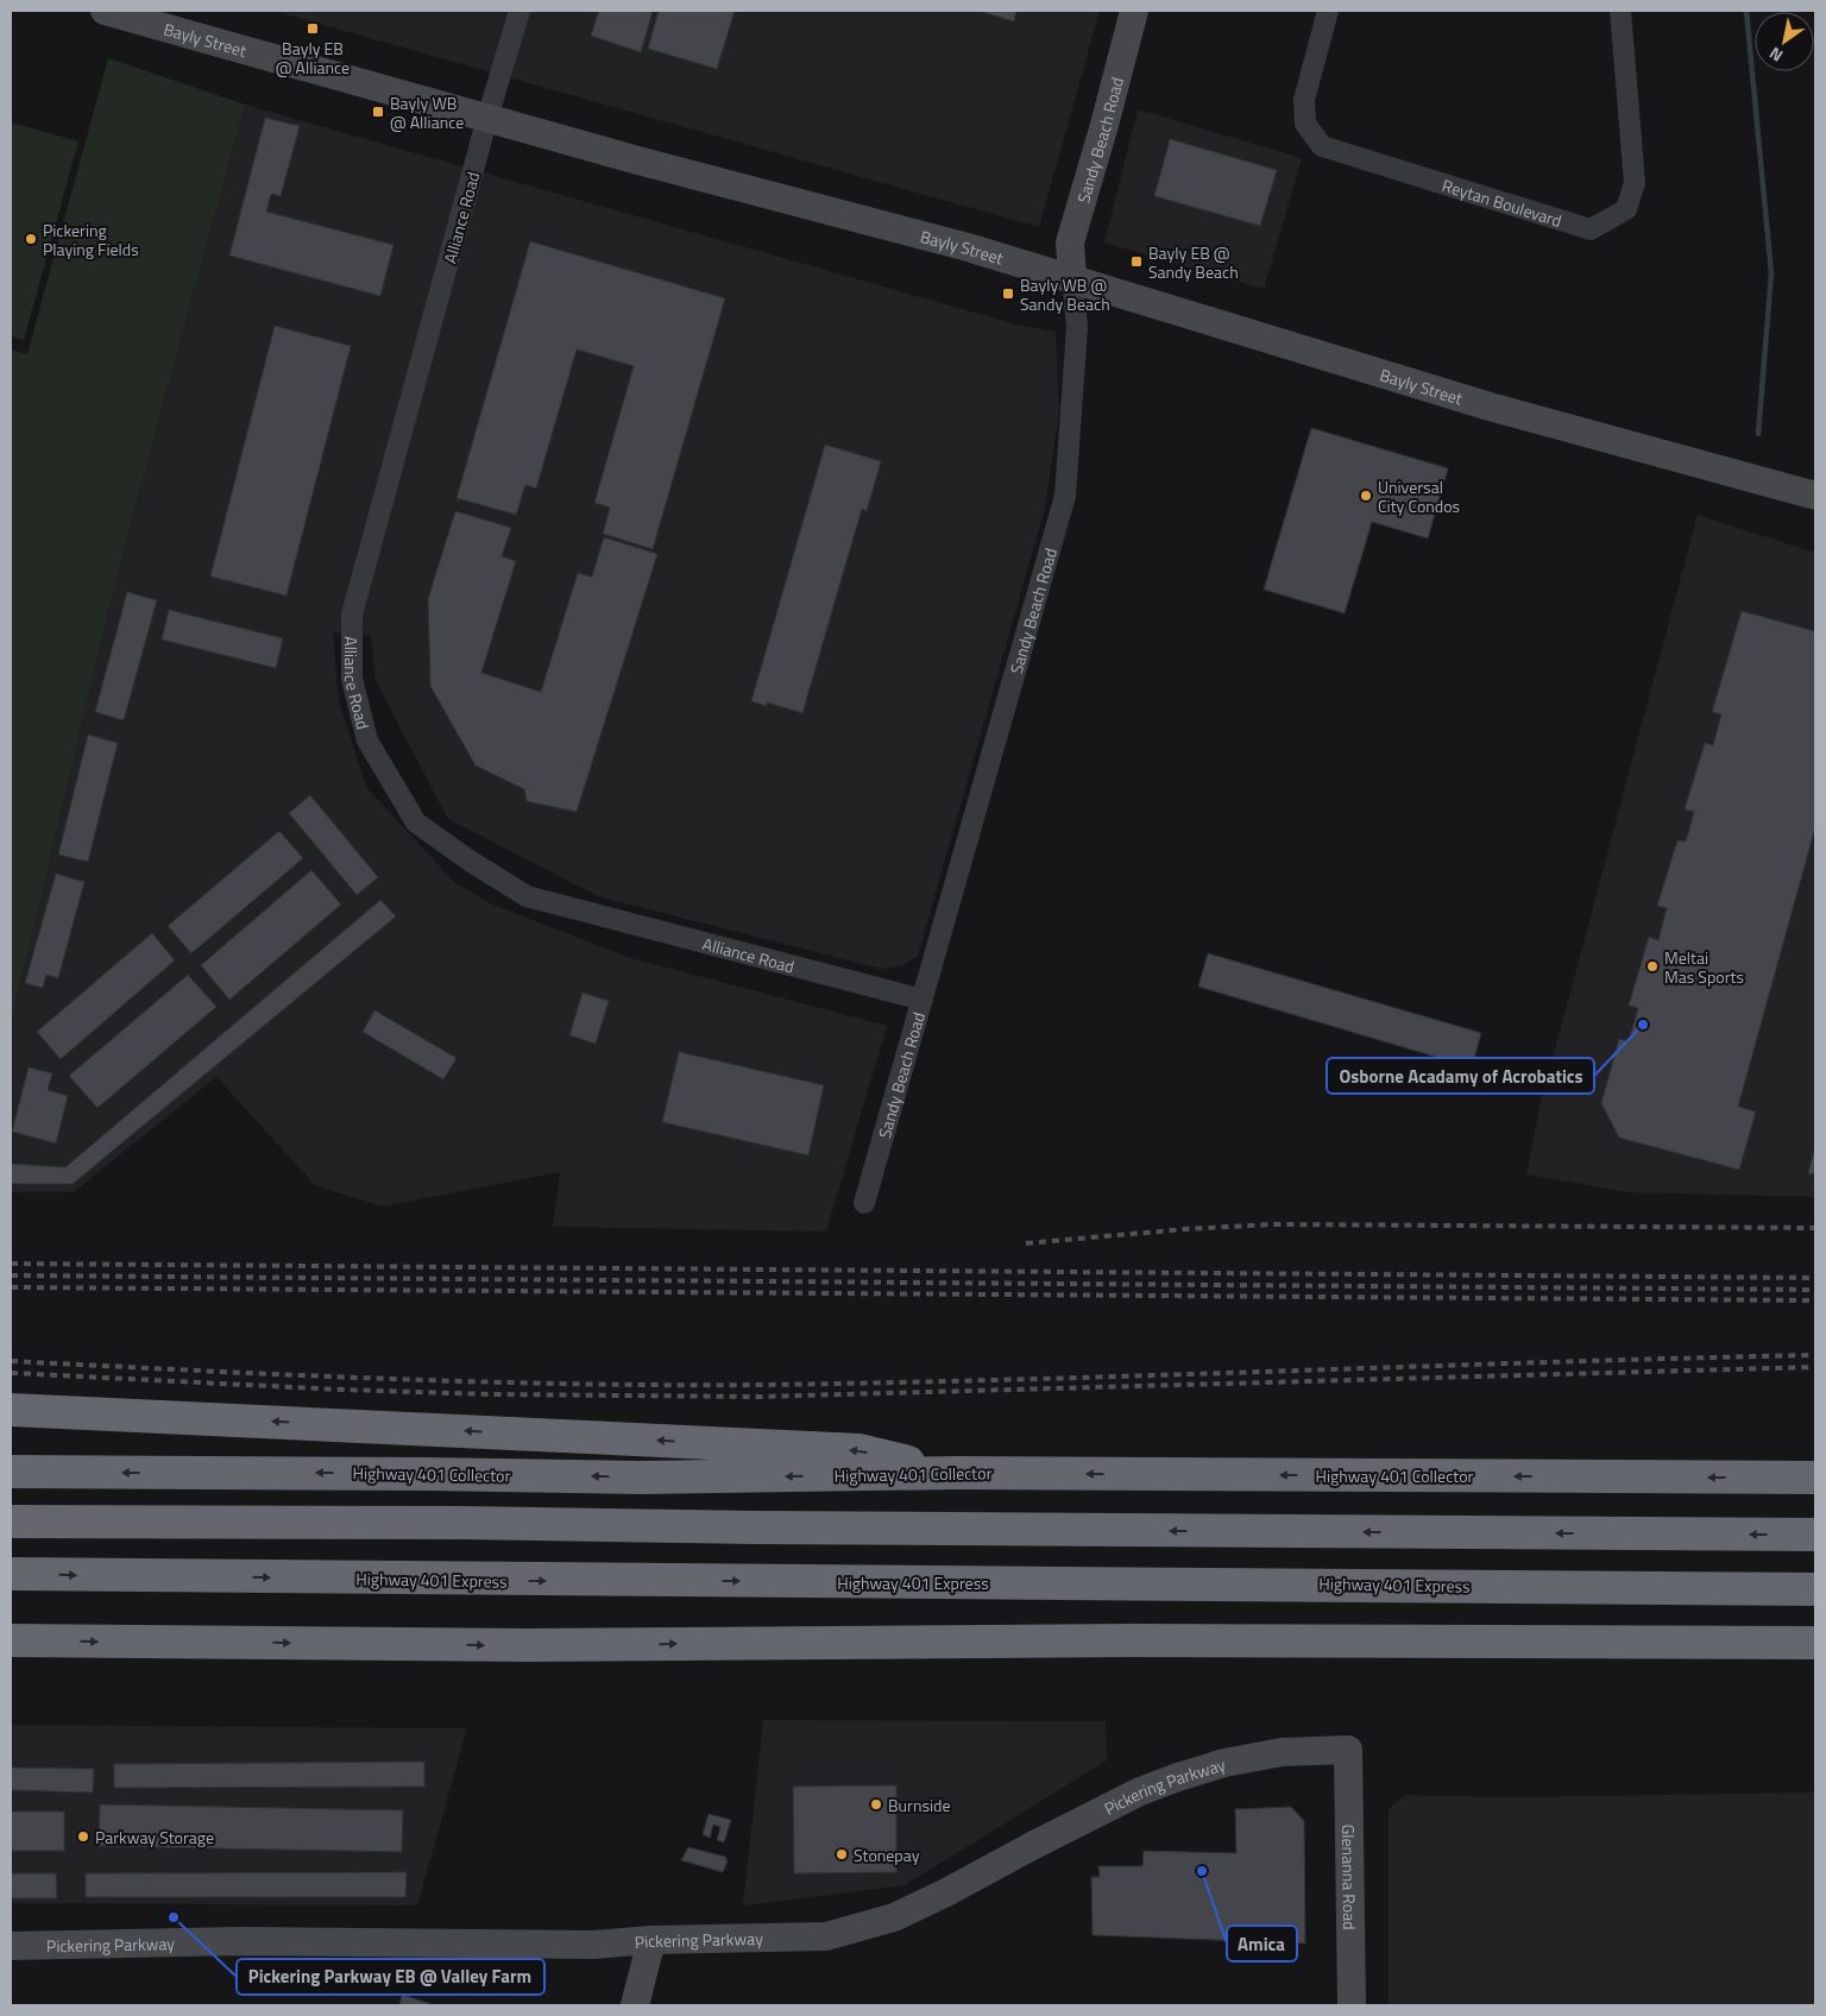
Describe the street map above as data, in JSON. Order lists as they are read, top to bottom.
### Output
{
  "streets": {
    "highway": ["Highway 401 Collector", "Highway 401 Express"],
    "street": [
      "Bayly Street",
      "Sandy Beach Road",
      "Reytan Boulevard",
      "Alliance Road",
      "Pickering Parkway",
      "Glenanna Road"
    ]
  },
  "crossings": [
    ["Bayly Street", "Sandy Beach Road"],
    ["Bayly Street", "Alliance Road"],
    ["Sandy Beach Road", "Alliance Road"],
    ["Pickering Parkway", "Glenanna Road"]
  ],
  "places": {
    "transit": [
      "Bayly EB @ Alliance",
      "Bayly WB @ Alliance",
      "Bayly EB @ Sandy Beach",
      "Bayly WB @ Sandy Beach"
    ],
    "other": [
      "Pickering Playing Fields",
      "Universal City Condos",
      "Meltai Mas Sports",
      "Osborne Acadamy of Acrobatics",
      "Burnside",
      "Parkway Storage",
      "Stonepay",
      "Amica",
      "Pickering Parkway EB @ Valley Farm"
    ]
  },
  "north": "bottom left"
}
